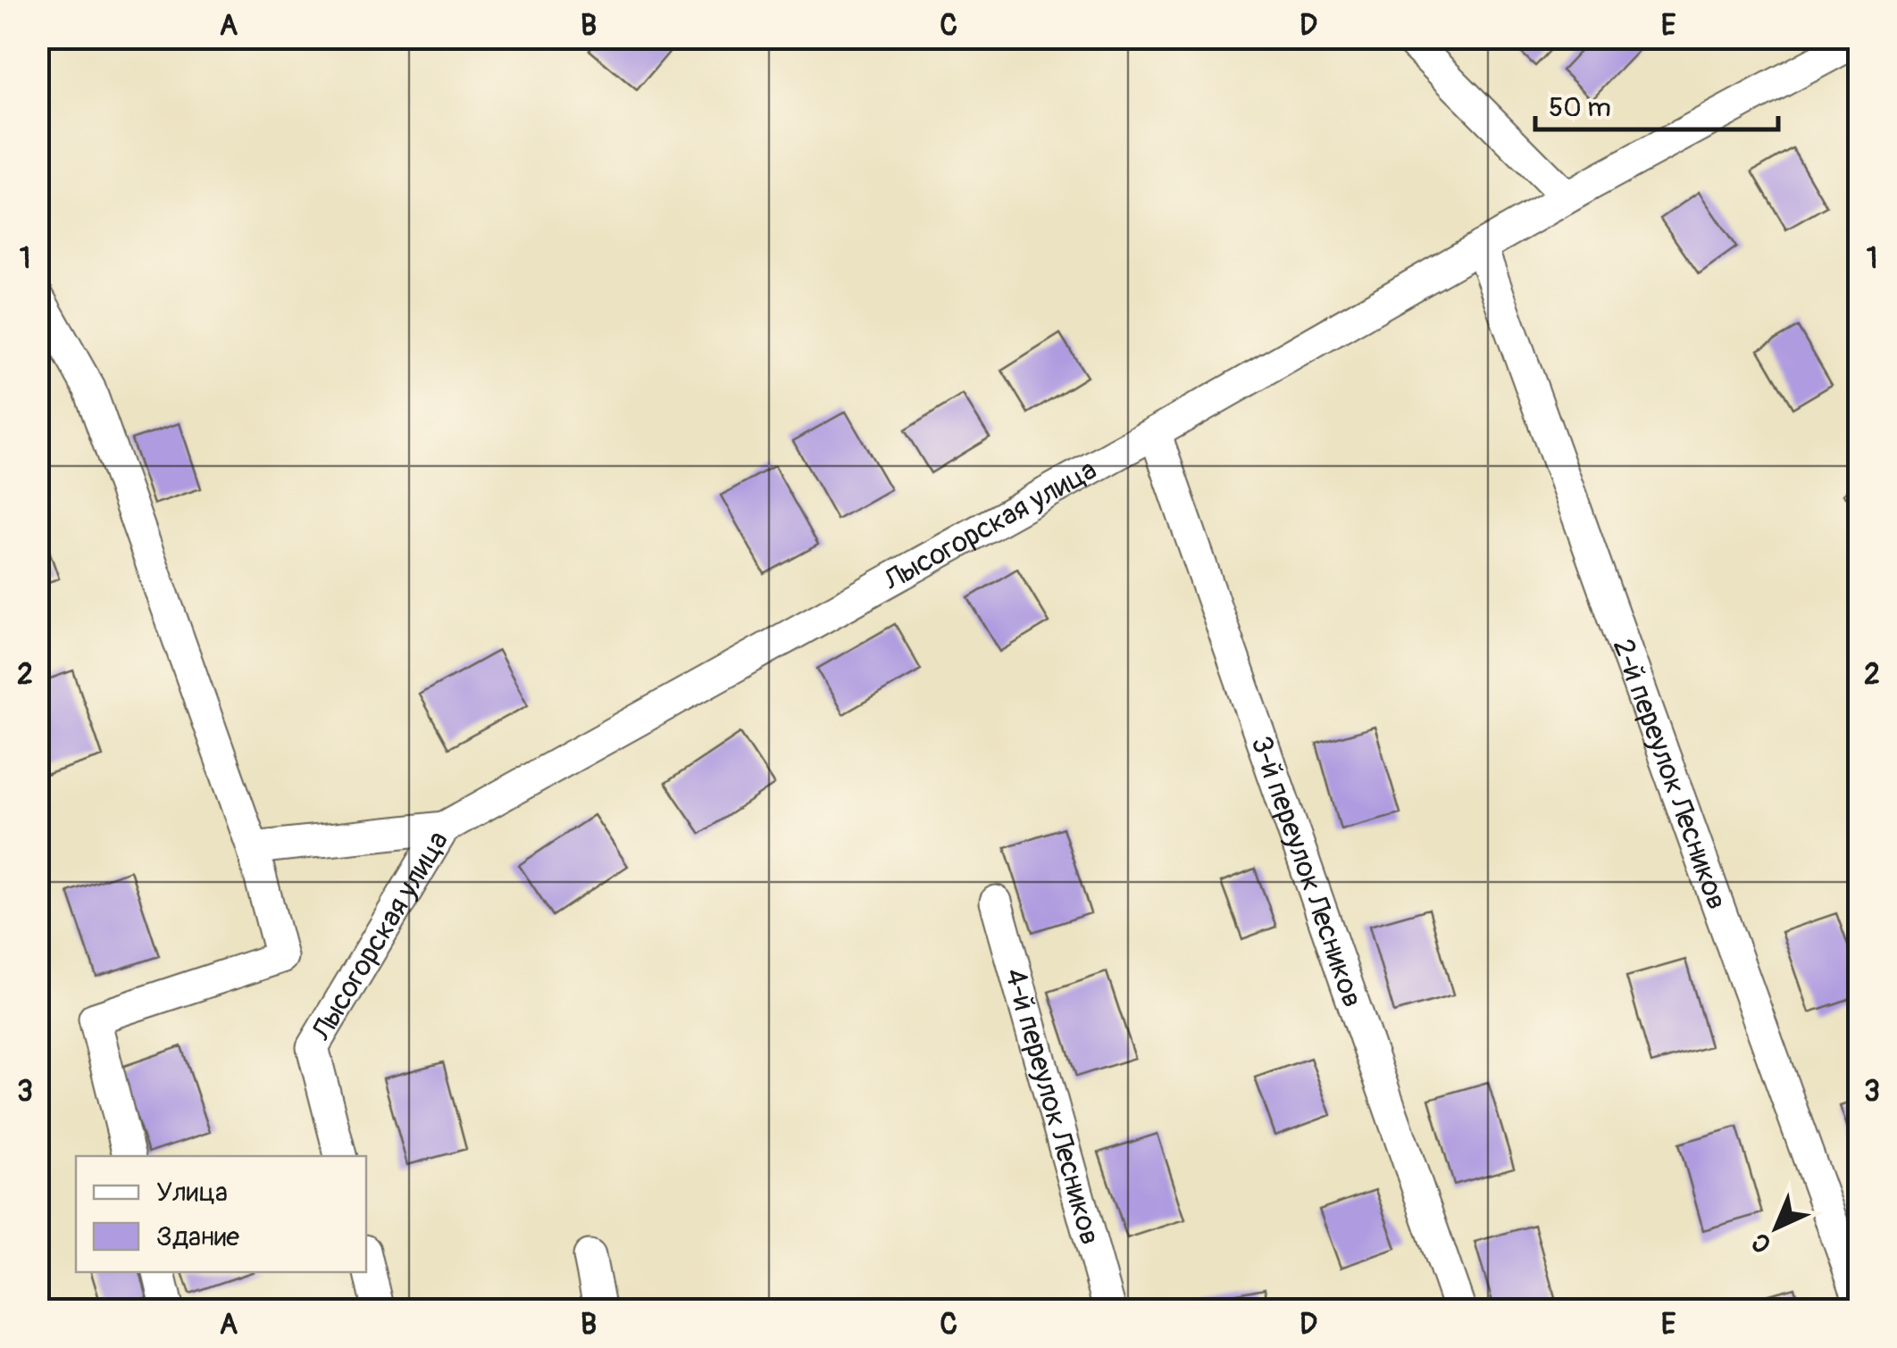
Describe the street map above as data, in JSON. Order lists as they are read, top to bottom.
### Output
{
  "streets": {
    "street": [
      "Лысогорская улица",
      "2-й переулок Лесников",
      "3-й переулок Лесников",
      "4-й переулок Лесников"
    ]
  },
  "crossings": [
    ["Лысогорская улица", "2-й переулок Лесников"],
    ["Лысогорская улица", "3-й переулок Лесников"]
  ],
  "legend": ["Улица", "Здание"],
  "scale_bar": "50 m",
  "north": "bottom left",
  "grid": {
    "columns": [
      "A",
      "B",
      "C",
      "D",
      "E"
    ],
    "rows": ["1", "2", "3"]
  }
}
